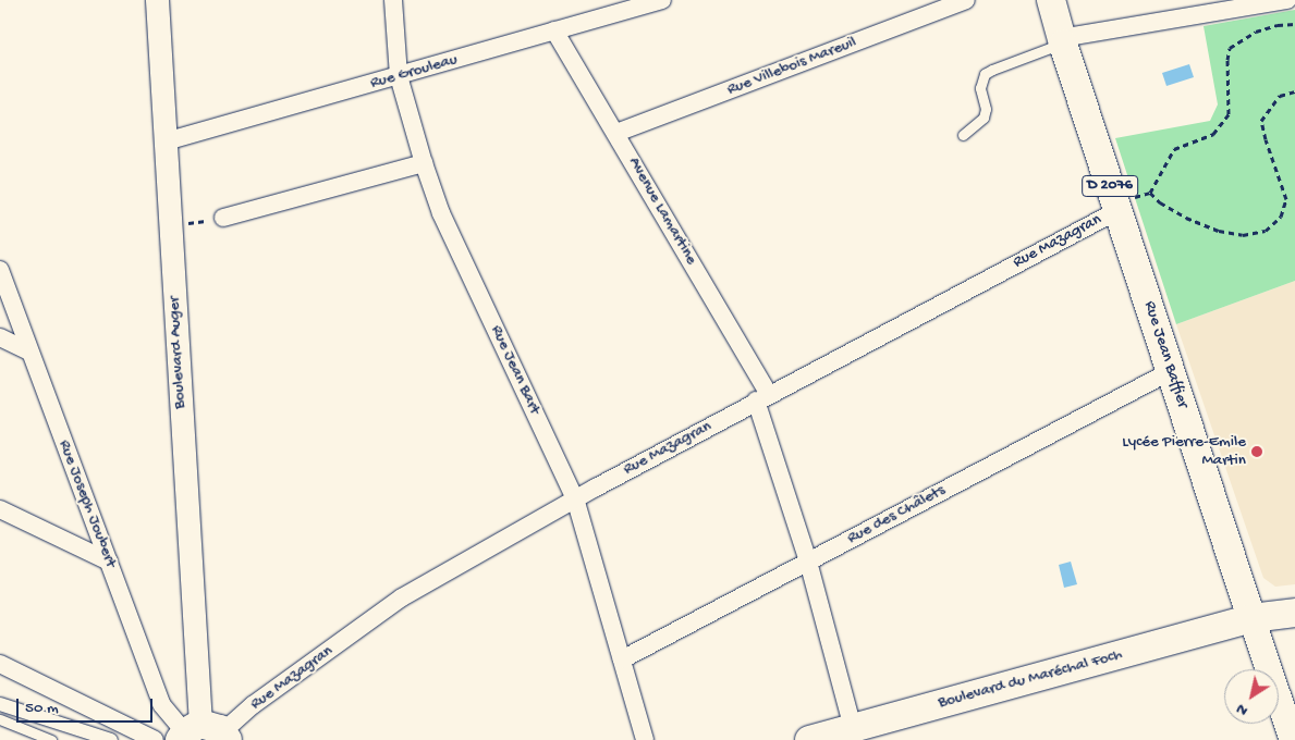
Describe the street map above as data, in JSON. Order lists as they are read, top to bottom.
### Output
{
  "streets": {
    "main road": ["D 2076", "Rue Jean Baffier", "Boulevard du Maréchal Foch"],
    "street": [
      "Rue Villebois Mareuil",
      "Rue Grouleau",
      "Avenue Lamartine",
      "Rue Mazagran",
      "Boulevard Auger",
      "Rue Jean Bart",
      "Rue Joseph Joubert",
      "Rue des Châlets"
    ]
  },
  "crossings": [
    ["Rue Villebois Mareuil", "Avenue Lamartine"],
    ["Rue Grouleau", "Avenue Lamartine"],
    ["Rue Grouleau", "Boulevard Auger"],
    ["Rue Grouleau", "Rue Jean Bart"],
    ["Avenue Lamartine", "Rue Mazagran"],
    ["Avenue Lamartine", "Rue des Châlets"],
    ["Avenue Lamartine", "Boulevard du Maréchal Foch"],
    ["Rue Mazagran", "Boulevard Auger"],
    ["Rue Mazagran", "Rue Jean Baffier"],
    ["Rue Mazagran", "Rue Jean Bart"],
    ["Rue Mazagran", "Rue Joseph Joubert"],
    ["Boulevard Auger", "Rue Joseph Joubert"],
    ["Rue Jean Baffier", "Rue des Châlets"],
    ["Rue Jean Baffier", "Boulevard du Maréchal Foch"],
    ["Rue Jean Bart", "Rue des Châlets"]
  ],
  "places": ["Lycée Pierre-Emile Martin"],
  "scale_bar": "50 m",
  "north": "bottom left"
}
